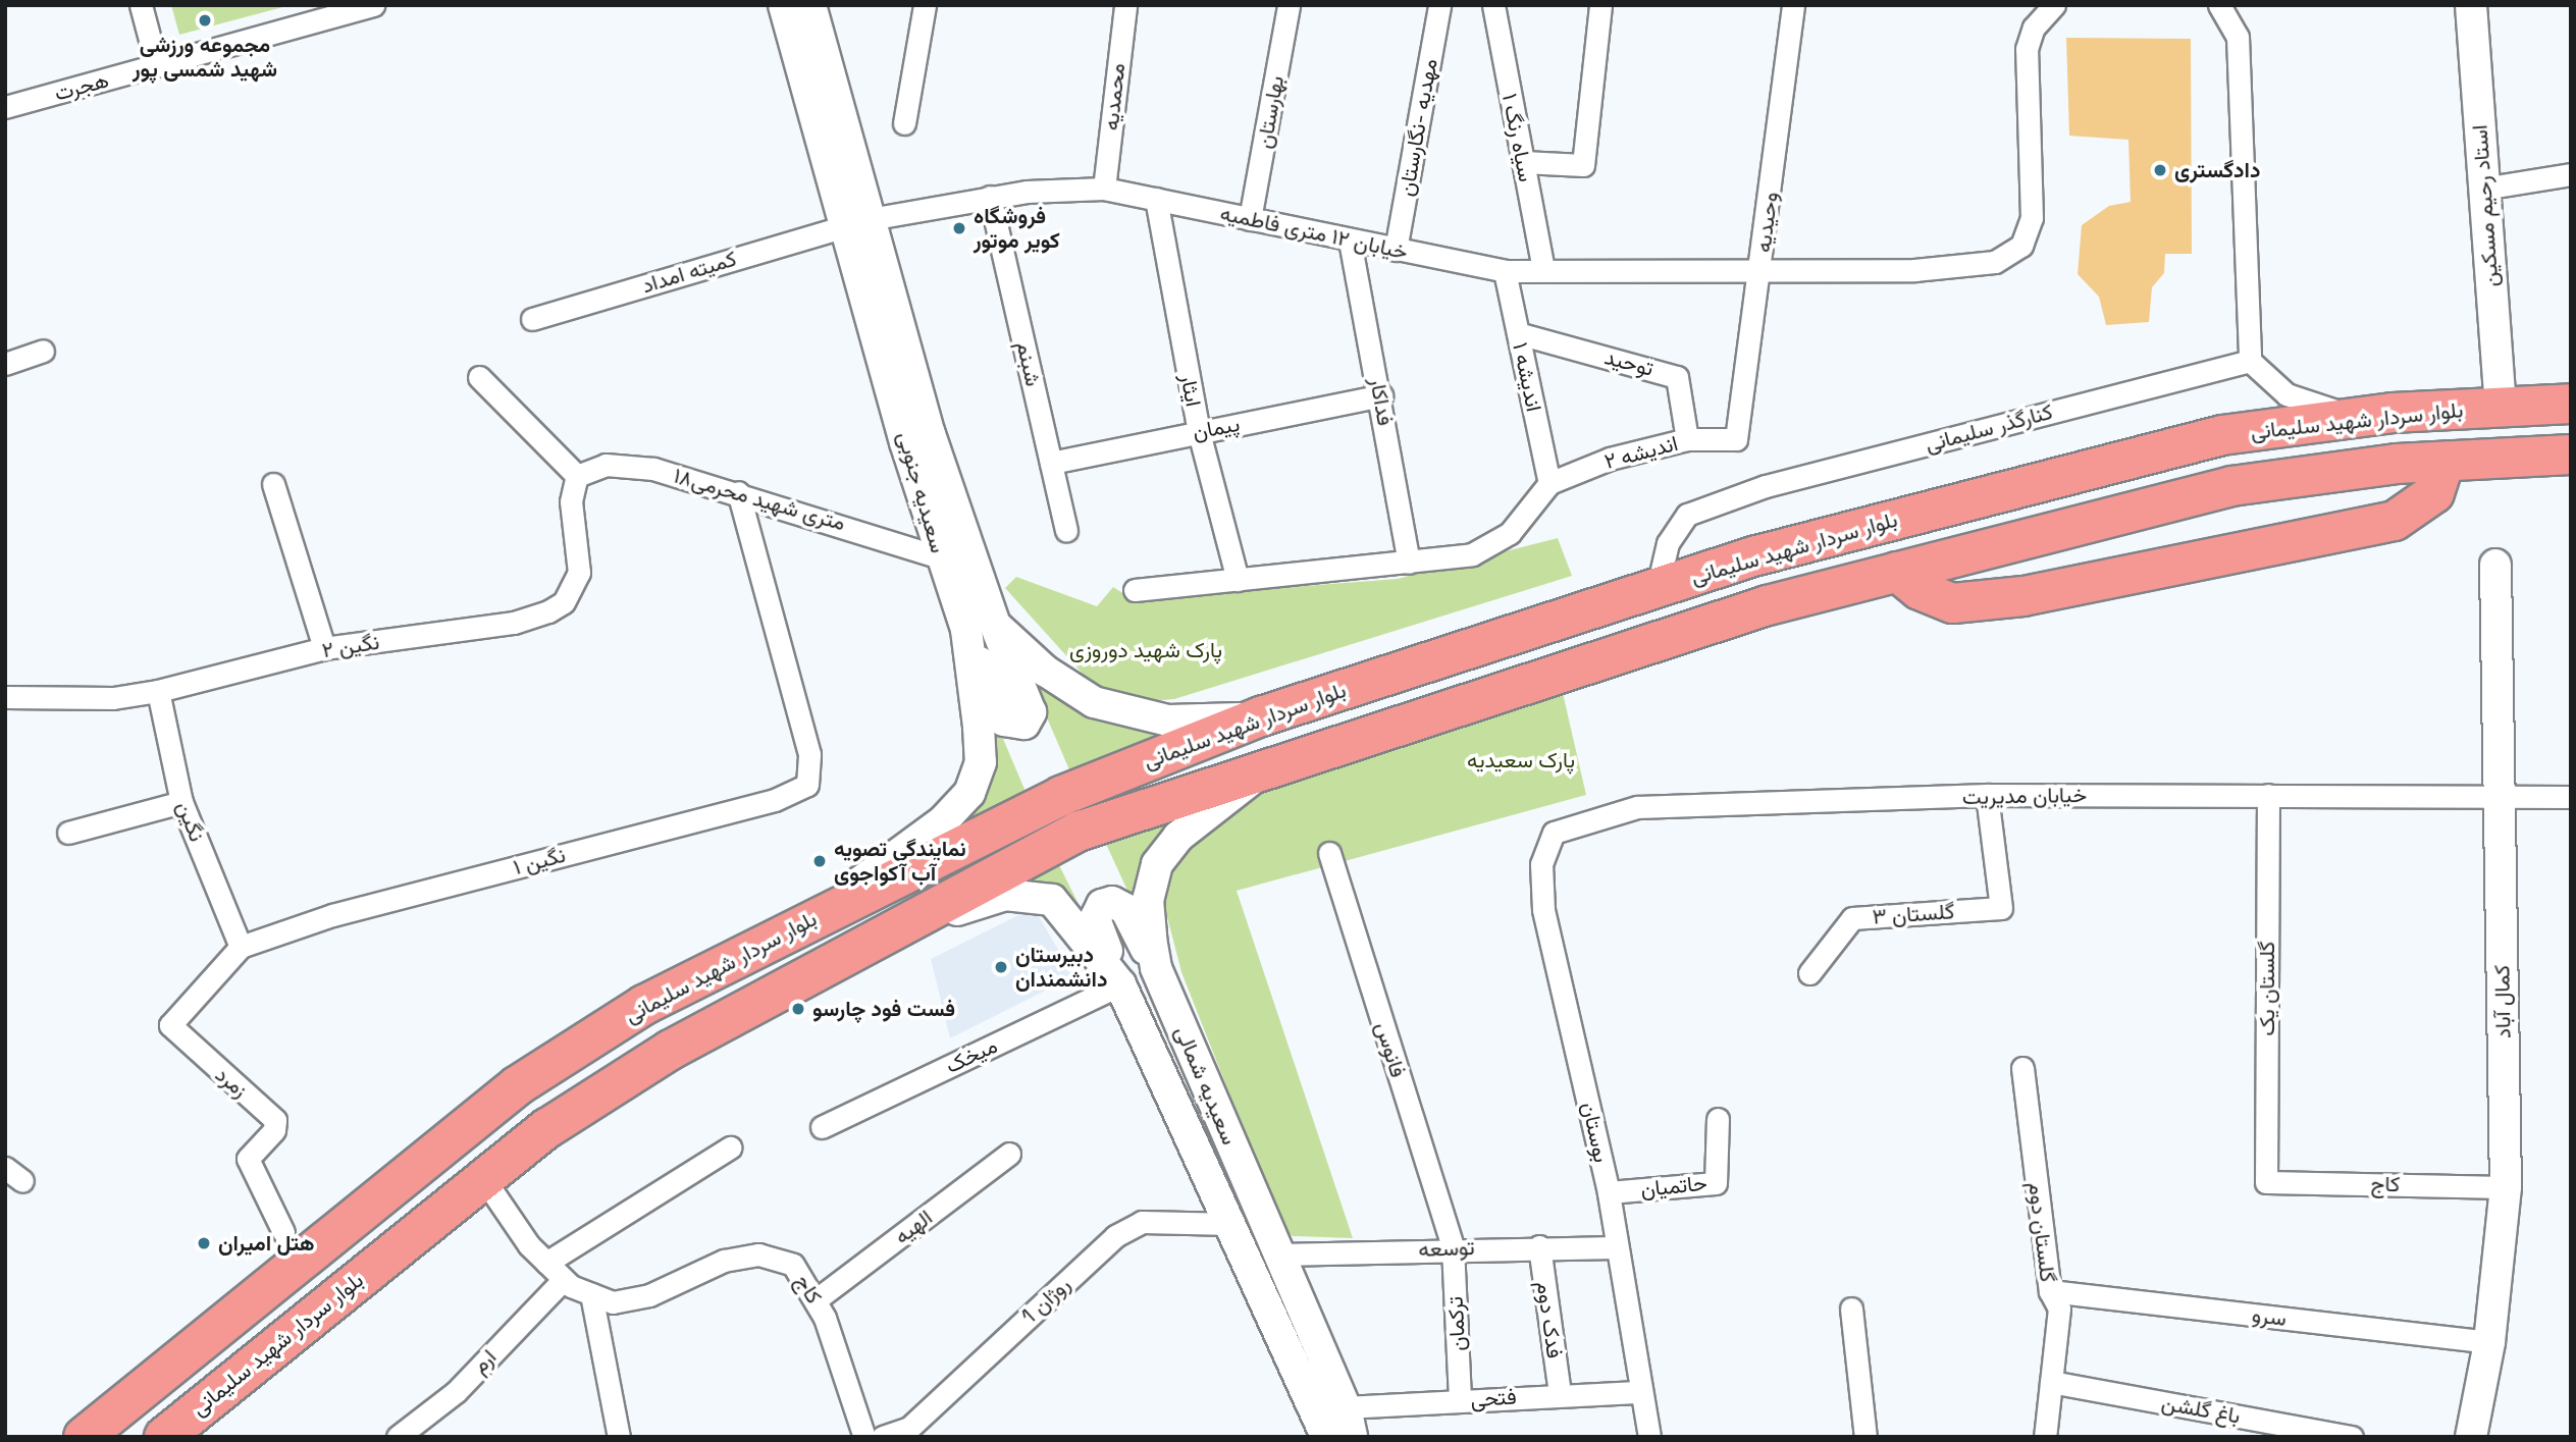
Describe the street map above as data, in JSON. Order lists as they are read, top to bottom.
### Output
{
  "streets": {
    "highway": ["بلوار سردار شهید سلیمانی"],
    "main road": [
      "استاد رحیم مسکین",
      "سعیدیه جنوبی",
      "کمال آباد",
      "سعیدیه شمالی"
    ],
    "street": [
      "هجرت",
      "محمدیه",
      "بهارستان",
      "مهدیه -نگارستان",
      "سیاه رنگ ۱",
      "وحیدیه",
      "خیابان ۱۲ متری فاطمیه",
      "کمیته امداد",
      "توحید",
      "شبنم",
      "اندیشه ۱",
      "ایثار",
      "فداکار",
      "پیمان",
      "کنارگذر سلیمانی",
      "اندیشه ۲",
      "۱۸متری شهید محرمی",
      "نگین ۲",
      "خیابان مدیریت",
      "نگین",
      "نگین ۱",
      "گلستان ۳",
      "گلستان یک",
      "فانوس",
      "میخک",
      "زمرد",
      "بوستان",
      "کاج",
      "حاتمیان",
      "الهیه",
      "گلستان دوم",
      "توسعه",
      "روژان 1",
      "سرو",
      "فدک دوم",
      "ترکمان",
      "ارم",
      "فتحی",
      "باغ گلشن"
    ]
  },
  "crossings": [
    ["محمدیه", "خیابان ۱۲ متری فاطمیه"],
    ["بهارستان", "خیابان ۱۲ متری فاطمیه"],
    ["مهدیه -نگارستان", "خیابان ۱۲ متری فاطمیه"],
    ["سیاه رنگ ۱", "خیابان ۱۲ متری فاطمیه"],
    ["استاد رحیم مسکین", "بلوار سردار شهید سلیمانی"],
    ["وحیدیه", "خیابان ۱۲ متری فاطمیه"],
    ["وحیدیه", "اندیشه ۲"],
    ["خیابان ۱۲ متری فاطمیه", "کمیته امداد"],
    ["خیابان ۱۲ متری فاطمیه", "شبنم"],
    ["خیابان ۱۲ متری فاطمیه", "اندیشه ۱"],
    ["خیابان ۱۲ متری فاطمیه", "ایثار"],
    ["خیابان ۱۲ متری فاطمیه", "فداکار"],
    ["خیابان ۱۲ متری فاطمیه", "سعیدیه جنوبی"],
    ["کمیته امداد", "سعیدیه جنوبی"],
    ["توحید", "اندیشه ۱"],
    ["توحید", "اندیشه ۲"],
    ["شبنم", "پیمان"],
    ["اندیشه ۱", "اندیشه ۲"],
    ["ایثار", "پیمان"],
    ["فداکار", "پیمان"],
    ["بلوار سردار شهید سلیمانی", "کنارگذر سلیمانی"],
    ["بلوار سردار شهید سلیمانی", "سعیدیه جنوبی"],
    ["بلوار سردار شهید سلیمانی", "سعیدیه شمالی"],
    ["سعیدیه جنوبی", "۱۸متری شهید محرمی"],
    ["۱۸متری شهید محرمی", "نگین ۲"],
    ["۱۸متری شهید محرمی", "نگین ۱"],
    ["نگین ۲", "نگین"],
    ["خیابان مدیریت", "گلستان ۳"],
    ["خیابان مدیریت", "گلستان یک"],
    ["خیابان مدیریت", "کمال آباد"],
    ["خیابان مدیریت", "بوستان"],
    ["نگین", "نگین ۱"],
    ["نگین", "زمرد"],
    ["نگین ۱", "زمرد"],
    ["گلستان یک", "کاج"],
    ["کمال آباد", "کاج"],
    ["کمال آباد", "سرو"],
    ["فانوس", "توسعه"],
    ["فانوس", "ترکمان"],
    ["میخک", "سعیدیه شمالی"],
    ["سعیدیه شمالی", "توسعه"],
    ["سعیدیه شمالی", "روژان 1"],
    ["سعیدیه شمالی", "فتحی"],
    ["بوستان", "حاتمیان"],
    ["بوستان", "توسعه"],
    ["بوستان", "فتحی"],
    ["کاج", "الهیه"],
    ["گلستان دوم", "سرو"],
    ["گلستان دوم", "باغ گلشن"],
    ["توسعه", "فدک دوم"],
    ["توسعه", "ترکمان"],
    ["فدک دوم", "فتحی"],
    ["ترکمان", "فتحی"]
  ],
  "parks": ["پارک شهید دوروزی", "پارک سعیدیه"],
  "places": [
    "مجموعه ورزشی شهید شمسی پور",
    "دادگستری",
    "فروشگاه کویر موتور",
    "نمایندگی تصویه آب آکواجوی",
    "دبیرستان دانشمندان",
    "فست فود چارسو",
    "هتل امیران"
  ]
}
